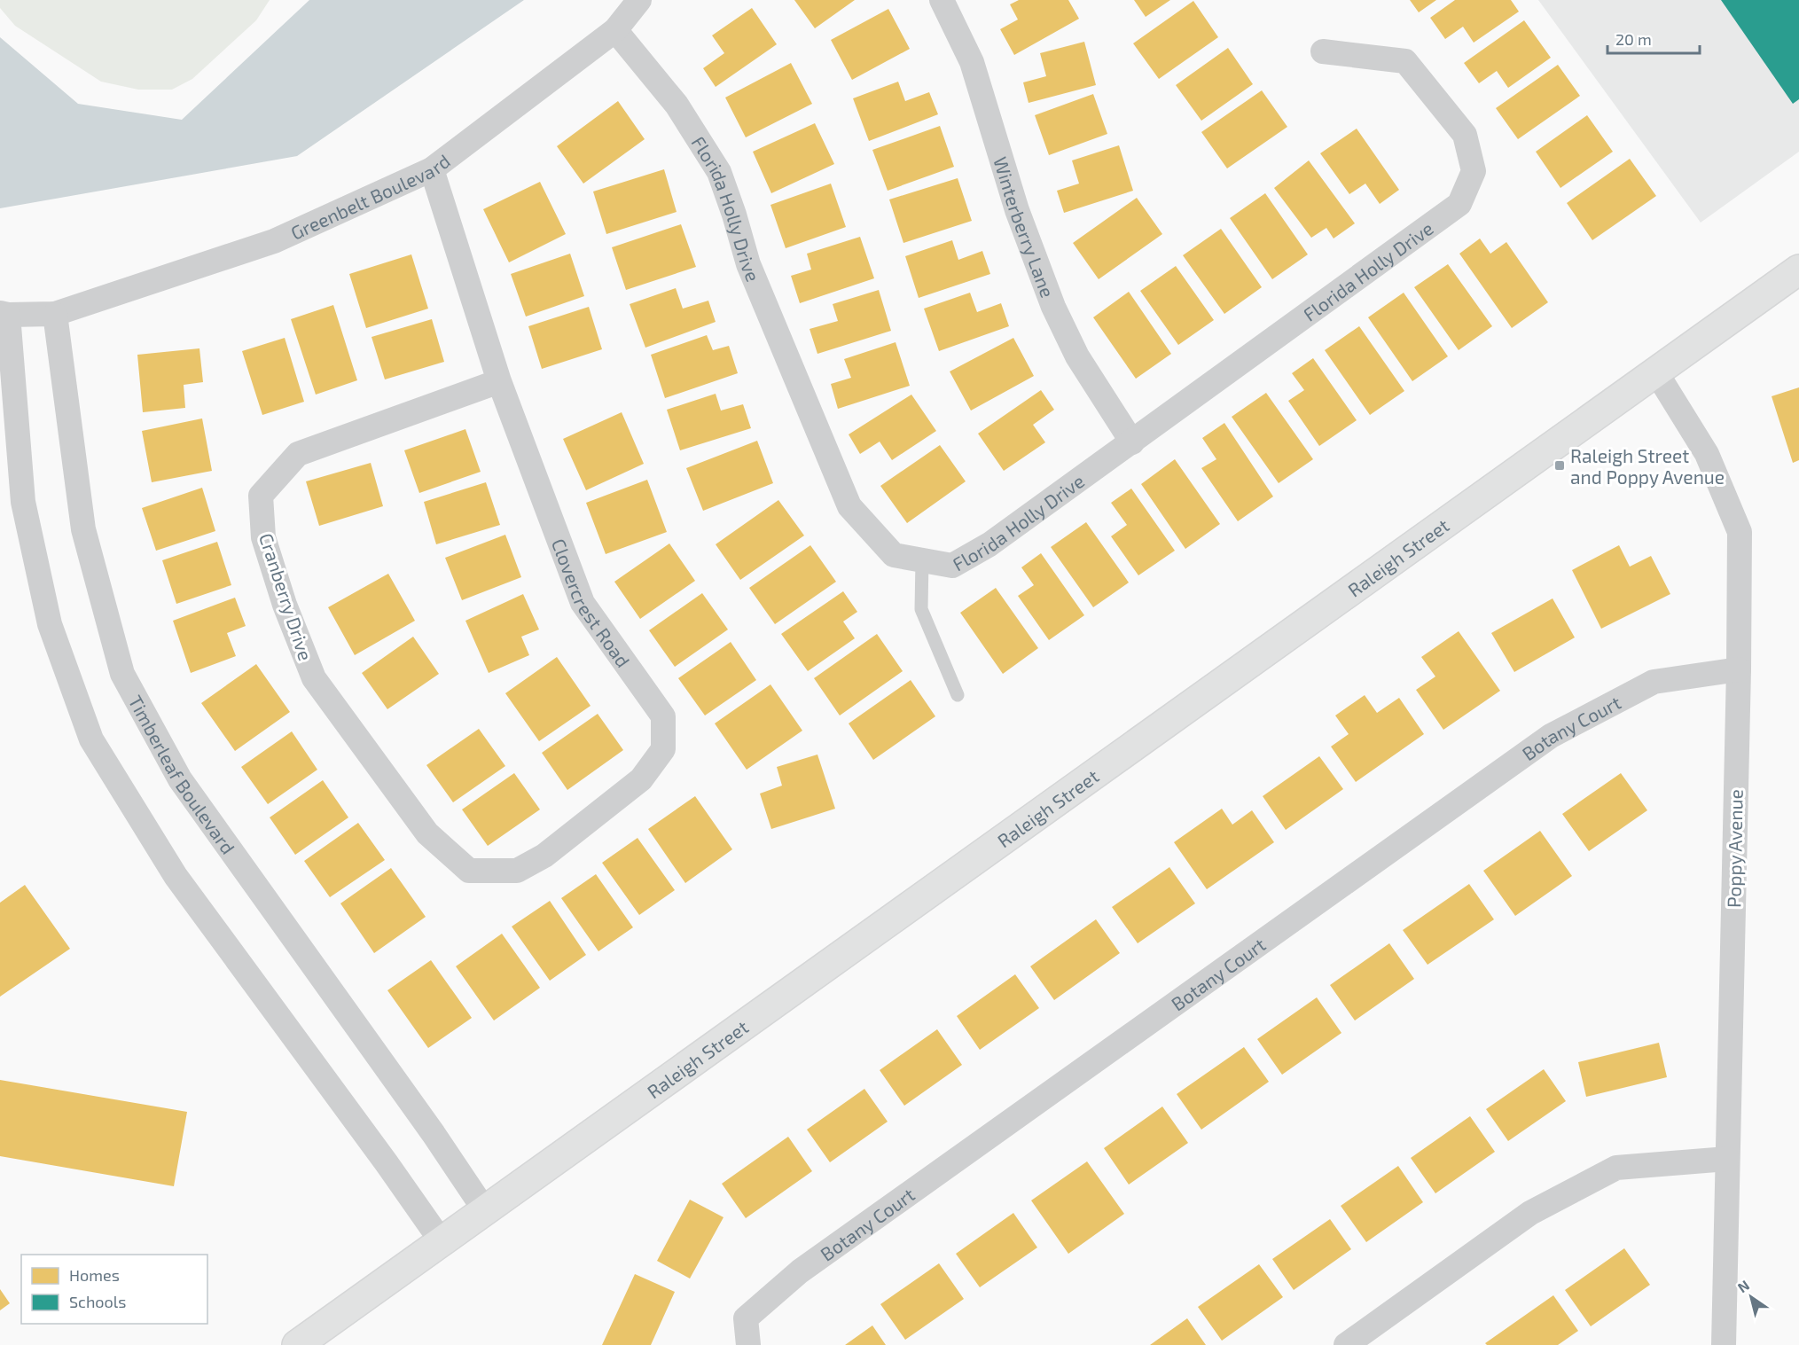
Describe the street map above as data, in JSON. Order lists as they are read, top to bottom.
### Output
{
  "streets": {
    "street": [
      "Greenbelt Boulevard",
      "Florida Holly Drive",
      "Winterberry Lane",
      "Raleigh Street",
      "Cranberry Drive",
      "Clovercrest Road",
      "Botany Court",
      "Timberleaf Boulevard",
      "Poppy Avenue"
    ]
  },
  "crossings": [
    ["Greenbelt Boulevard", "Florida Holly Drive"],
    ["Greenbelt Boulevard", "Clovercrest Road"],
    ["Greenbelt Boulevard", "Timberleaf Boulevard"],
    ["Florida Holly Drive", "Winterberry Lane"],
    ["Raleigh Street", "Timberleaf Boulevard"],
    ["Raleigh Street", "Poppy Avenue"],
    ["Cranberry Drive", "Clovercrest Road"],
    ["Botany Court", "Poppy Avenue"]
  ],
  "places": {
    "transit": ["Raleigh Street and Poppy Avenue"]
  },
  "legend": ["Homes", "Schools"],
  "scale_bar": "20 m",
  "north": "top left"
}
